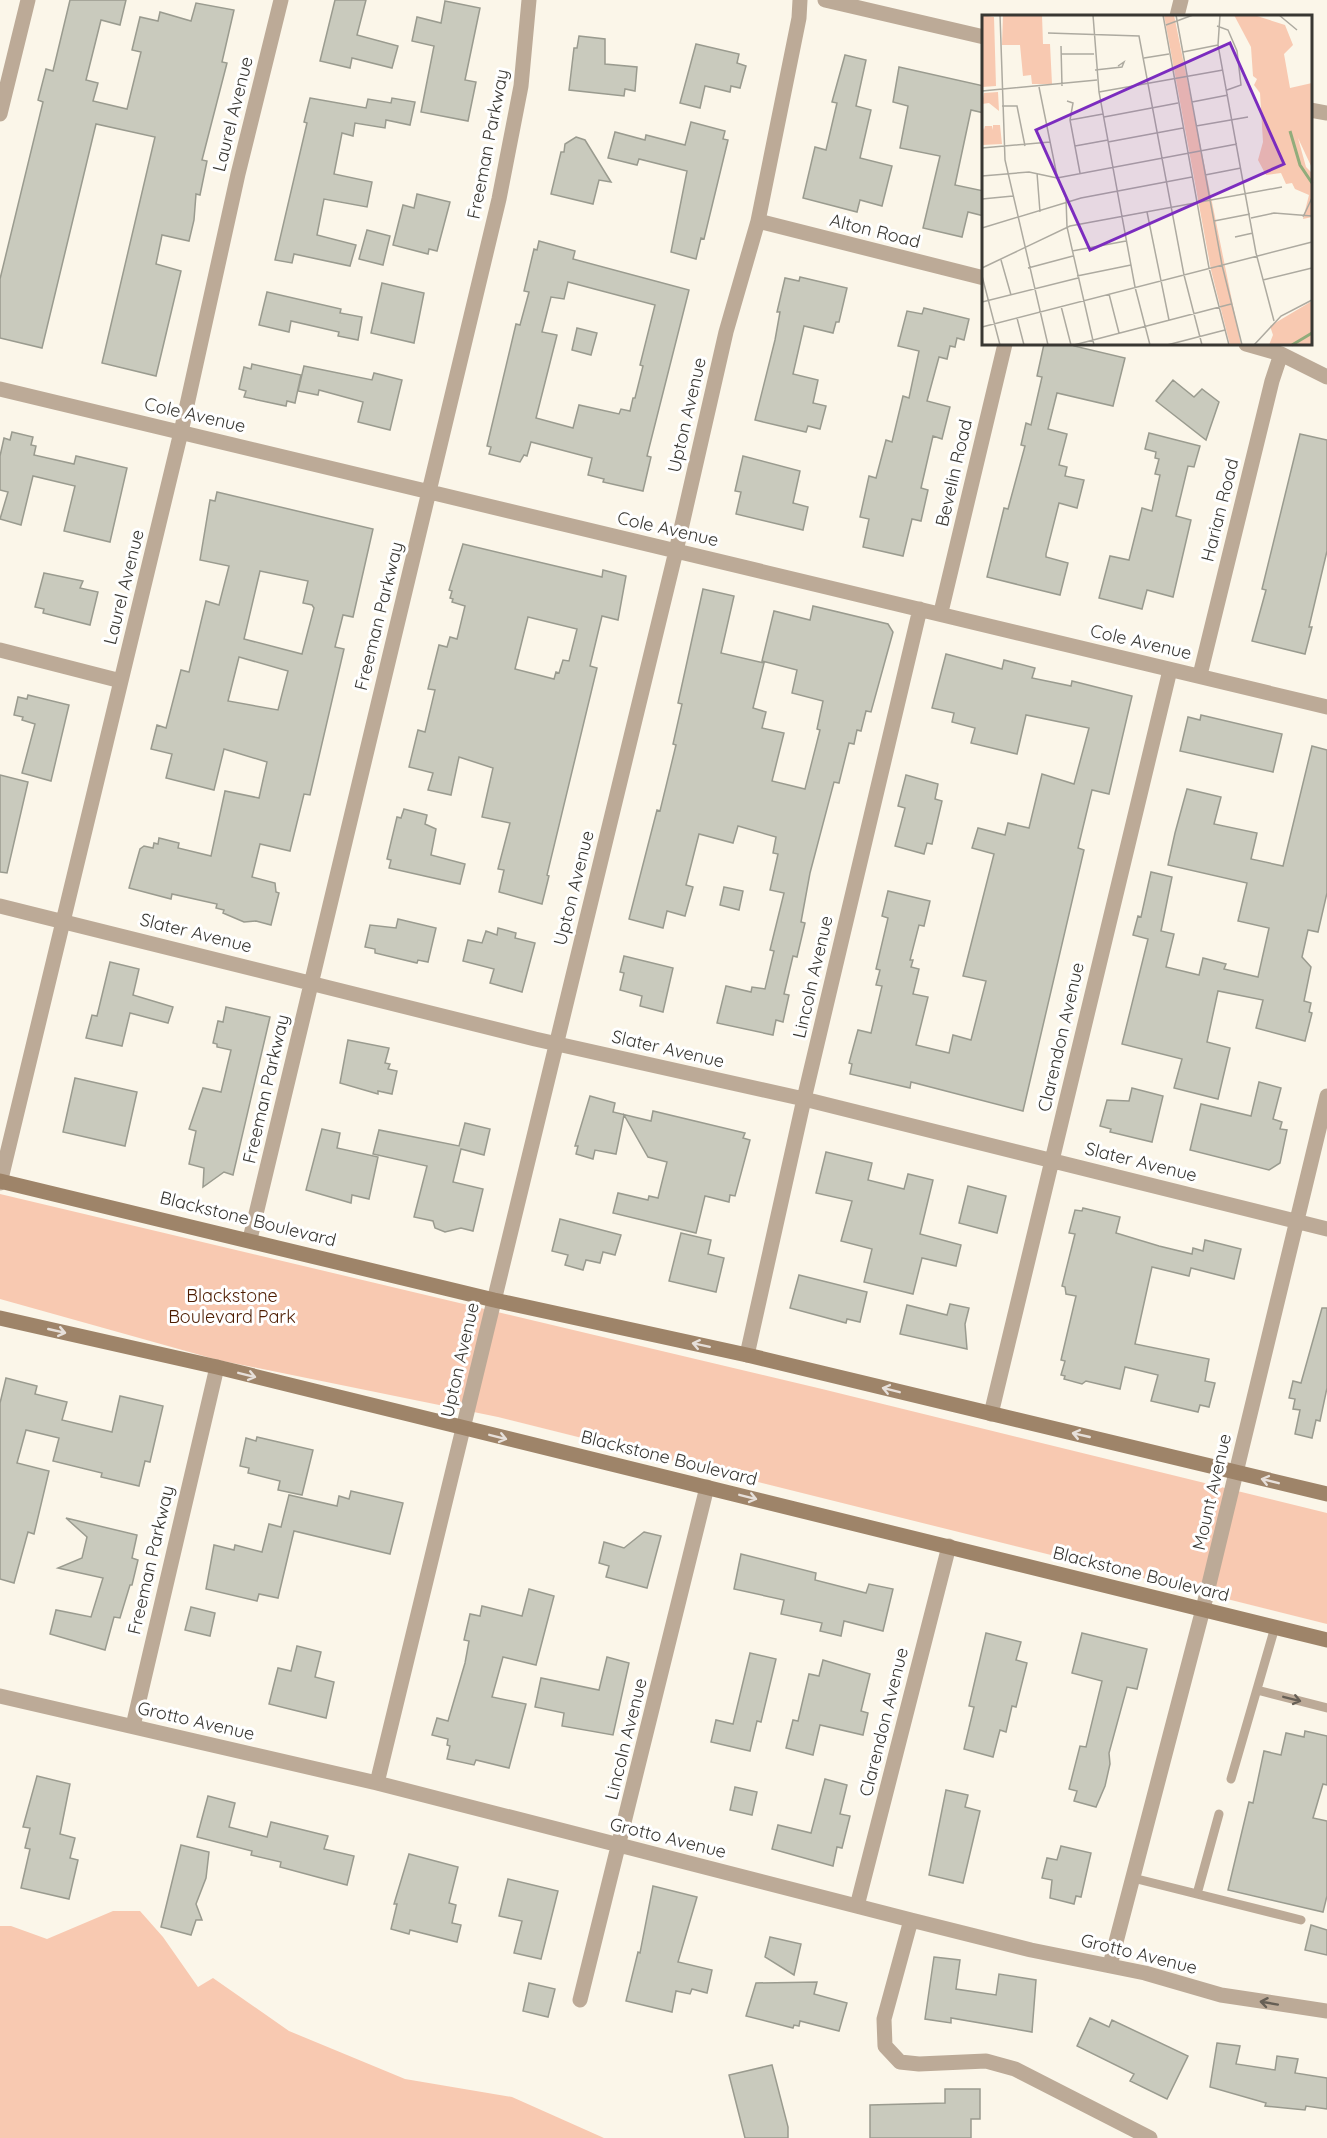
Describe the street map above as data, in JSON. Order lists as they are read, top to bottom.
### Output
{
  "streets": {
    "main road": ["Blackstone Boulevard"],
    "street": [
      "Laurel Avenue",
      "Freeman Parkway",
      "Alton Road",
      "Cole Avenue",
      "Upton Avenue",
      "Bevelin Road",
      "Harian Road",
      "Slater Avenue",
      "Lincoln Avenue",
      "Clarendon Avenue",
      "Mount Avenue",
      "Grotto Avenue"
    ]
  },
  "crossings": [
    ["Laurel Avenue", "Cole Avenue"],
    ["Laurel Avenue", "Slater Avenue"],
    ["Laurel Avenue", "Blackstone Boulevard"],
    ["Freeman Parkway", "Cole Avenue"],
    ["Freeman Parkway", "Slater Avenue"],
    ["Freeman Parkway", "Blackstone Boulevard"],
    ["Freeman Parkway", "Grotto Avenue"],
    ["Alton Road", "Upton Avenue"],
    ["Cole Avenue", "Upton Avenue"],
    ["Cole Avenue", "Bevelin Road"],
    ["Cole Avenue", "Harian Road"],
    ["Cole Avenue", "Lincoln Avenue"],
    ["Cole Avenue", "Clarendon Avenue"],
    ["Upton Avenue", "Slater Avenue"],
    ["Upton Avenue", "Blackstone Boulevard"],
    ["Upton Avenue", "Grotto Avenue"],
    ["Slater Avenue", "Lincoln Avenue"],
    ["Slater Avenue", "Clarendon Avenue"],
    ["Slater Avenue", "Mount Avenue"],
    ["Lincoln Avenue", "Blackstone Boulevard"],
    ["Lincoln Avenue", "Grotto Avenue"],
    ["Clarendon Avenue", "Blackstone Boulevard"],
    ["Clarendon Avenue", "Grotto Avenue"],
    ["Blackstone Boulevard", "Mount Avenue"],
    ["Mount Avenue", "Grotto Avenue"]
  ],
  "parks": ["Blackstone Boulevard Park"]
}
